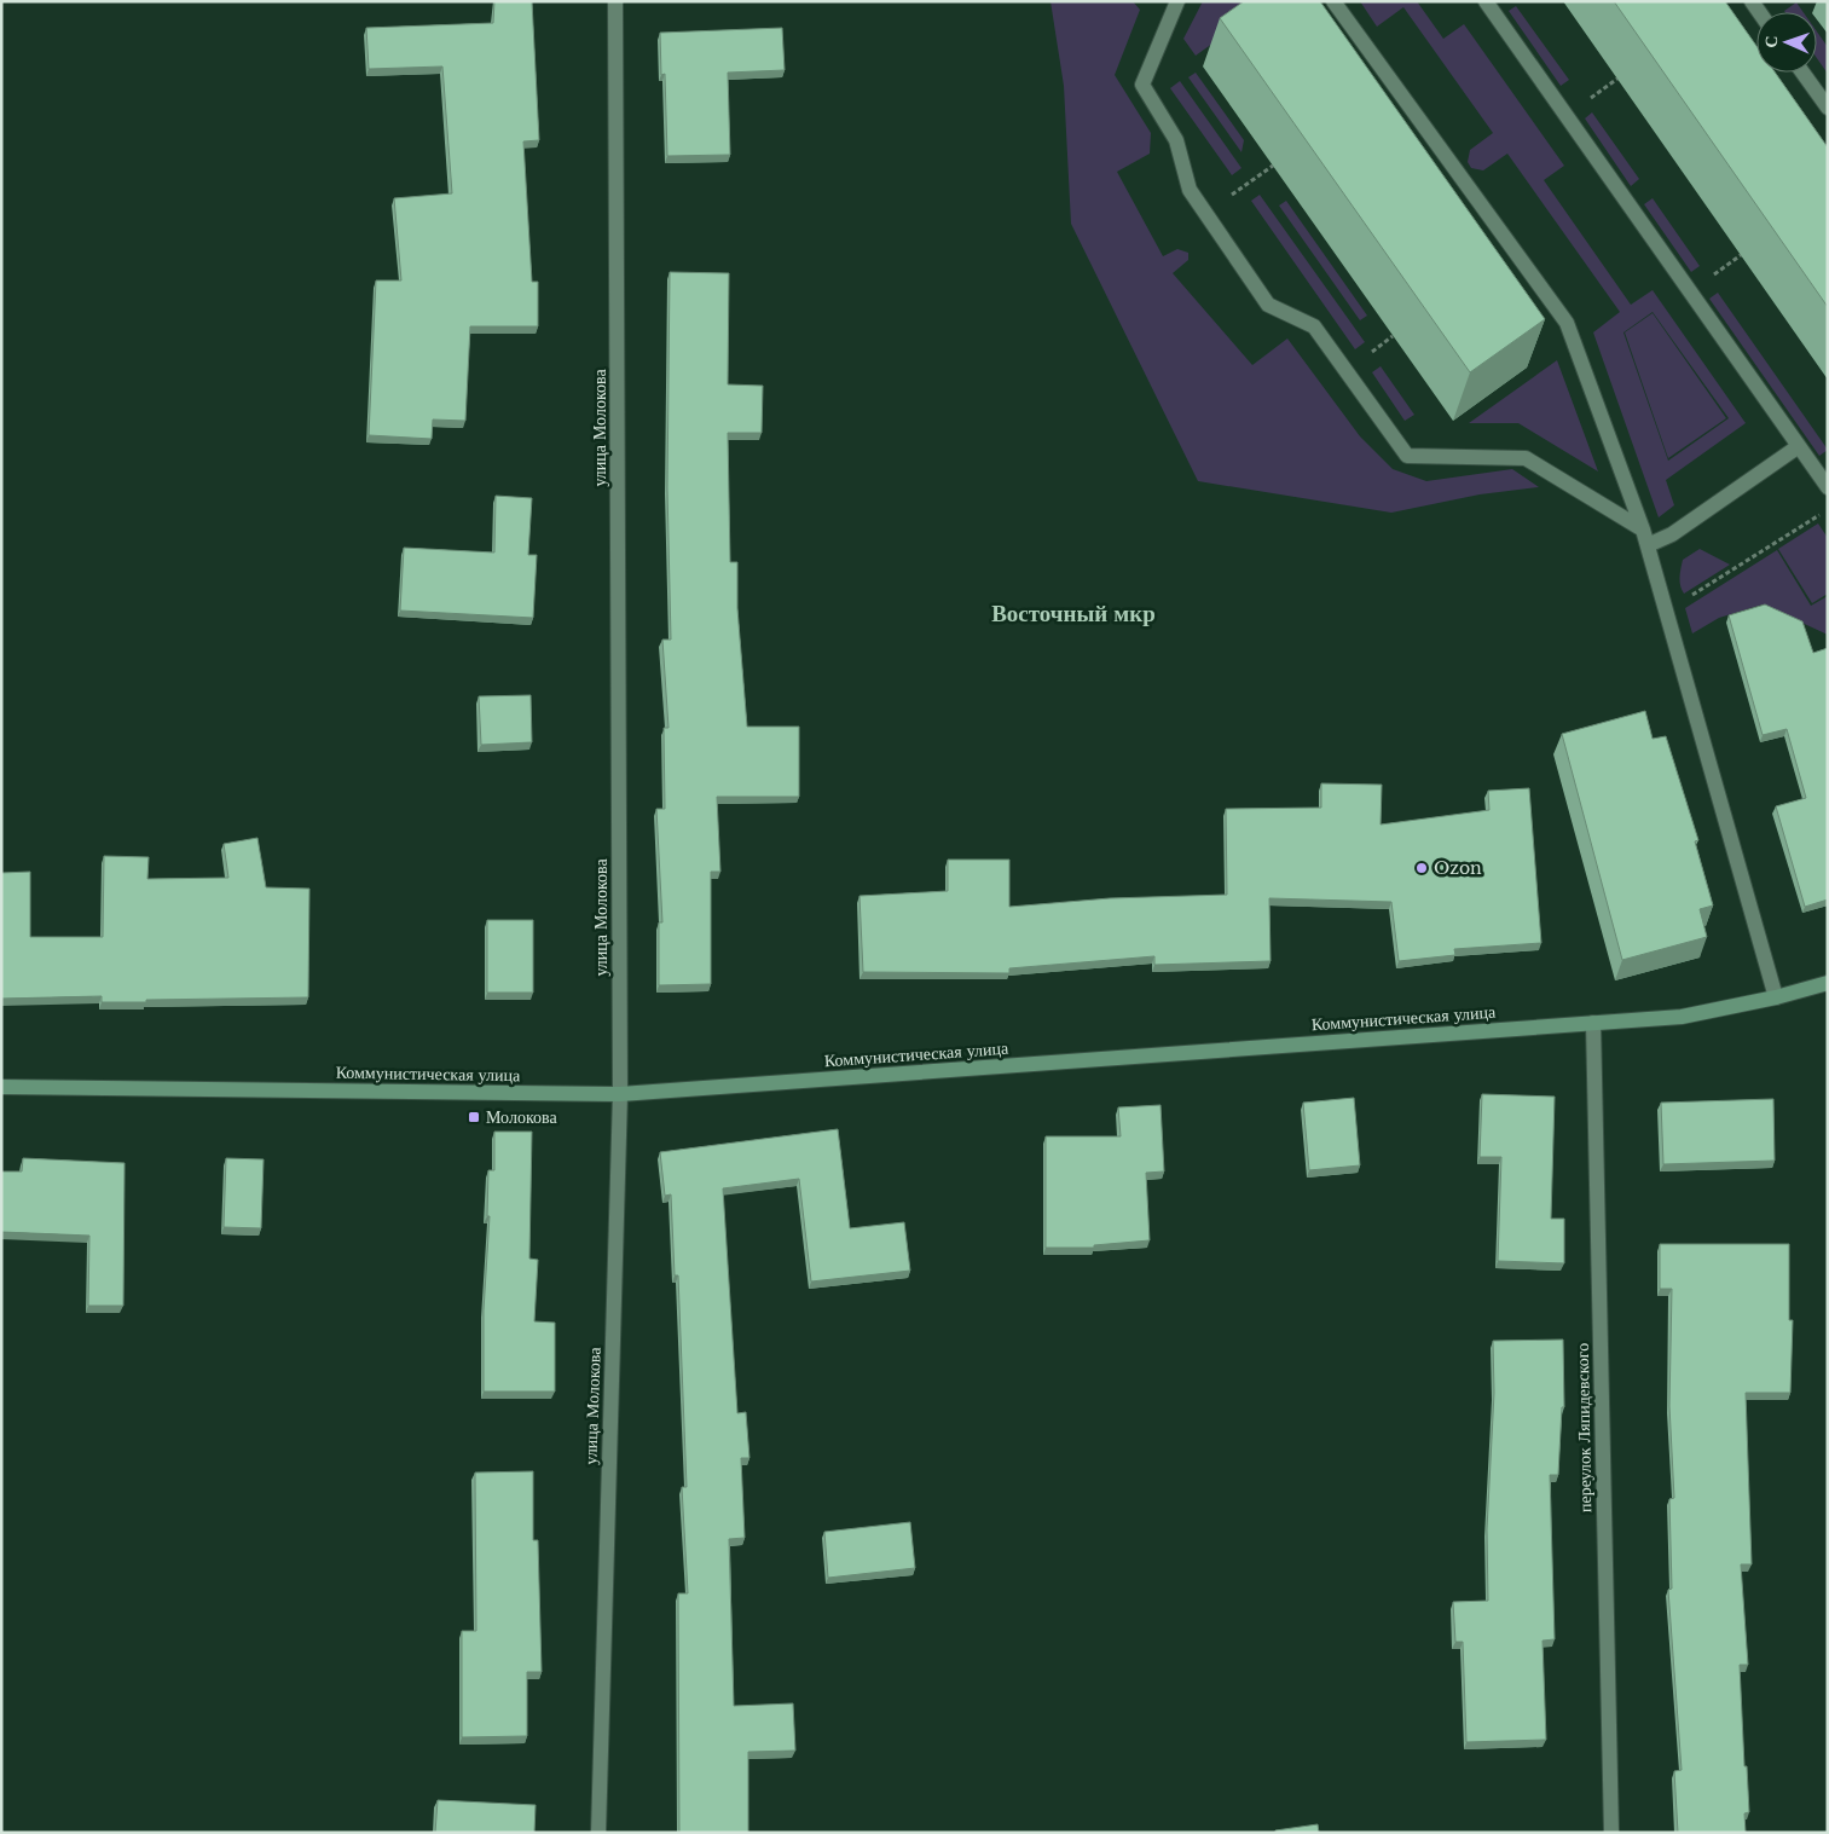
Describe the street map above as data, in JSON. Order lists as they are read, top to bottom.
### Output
{
  "streets": {
    "street": ["улица Молокова", "Коммунистическая улица", "переулок Ляпидевского"]
  },
  "crossings": [
    ["улица Молокова", "Коммунистическая улица"],
    ["Коммунистическая улица", "переулок Ляпидевского"]
  ],
  "districts": ["Восточный мкр"],
  "places": {
    "other": ["Ozon"],
    "transit": ["Молокова"]
  },
  "north": "left"
}
